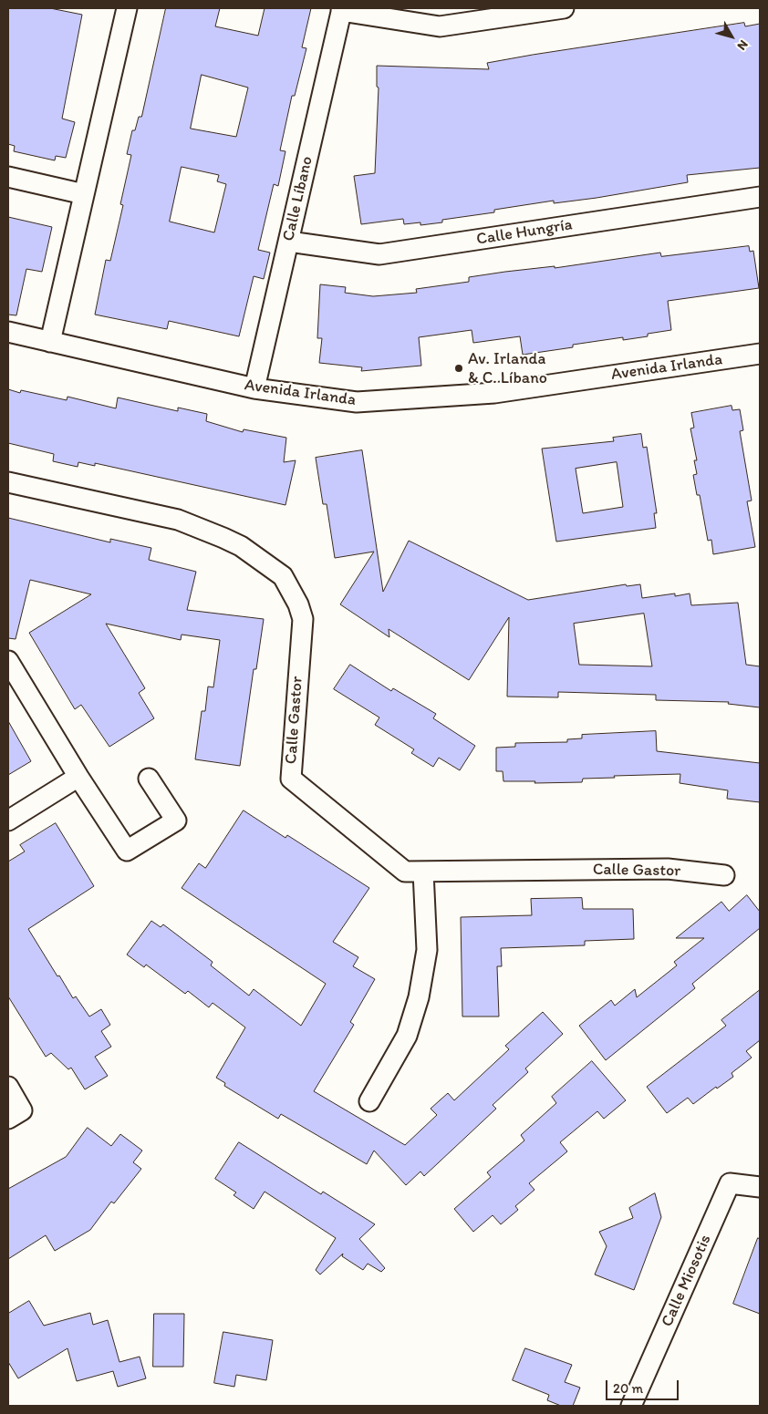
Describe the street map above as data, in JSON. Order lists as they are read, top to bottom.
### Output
{
  "streets": {
    "street": [
      "Calle Líbano",
      "Calle Hungría",
      "Avenida Irlanda",
      "Calle Gastor",
      "Calle Miosotis"
    ]
  },
  "crossings": [
    ["Calle Líbano", "Calle Hungría"],
    ["Calle Líbano", "Avenida Irlanda"]
  ],
  "places": ["Av. Irlanda & C. Líbano"],
  "scale_bar": "20 m",
  "north": "bottom right"
}
